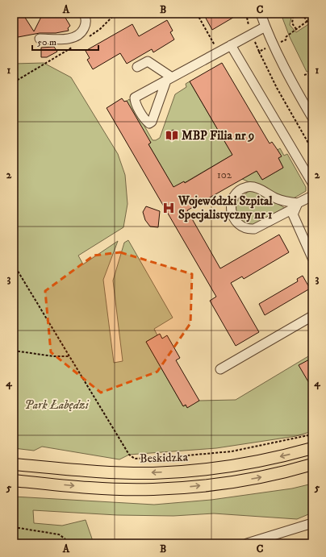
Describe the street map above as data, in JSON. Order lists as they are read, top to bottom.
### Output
{
  "streets": {
    "main road": ["Beskidzka"]
  },
  "parks": ["Park Łabędzi"],
  "places": {
    "library": ["MBP Filia nr 9"],
    "hospital": ["Wojewódzki Szpital Specjalistyczny nr 1"]
  },
  "house_numbers": ["102"],
  "scale_bar": "50 m",
  "grid": {
    "columns": ["A", "B", "C"],
    "rows": [
      "1",
      "2",
      "3",
      "4",
      "5"
    ]
  }
}
